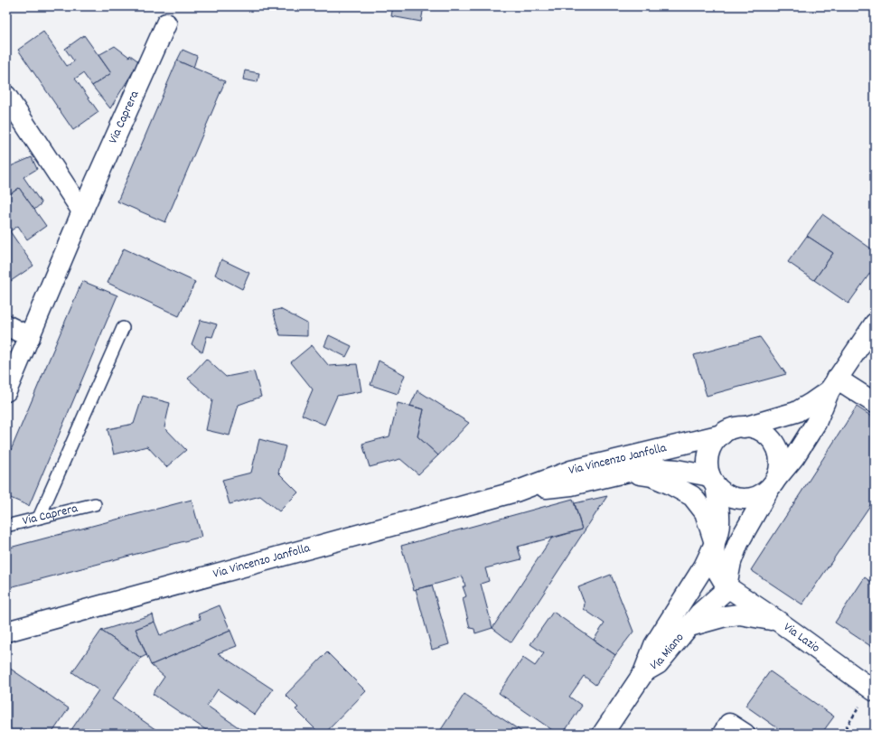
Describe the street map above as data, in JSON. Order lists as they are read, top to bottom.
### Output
{
  "streets": {
    "main road": [
      "Via Caprera",
      "Via Vincenzo Janfolla",
      "Via Lazio",
      "Via Miano"
    ]
  },
  "crossings": [
    ["Via Vincenzo Janfolla", "Via Miano"],
    ["Via Lazio", "Via Miano"]
  ]
}
